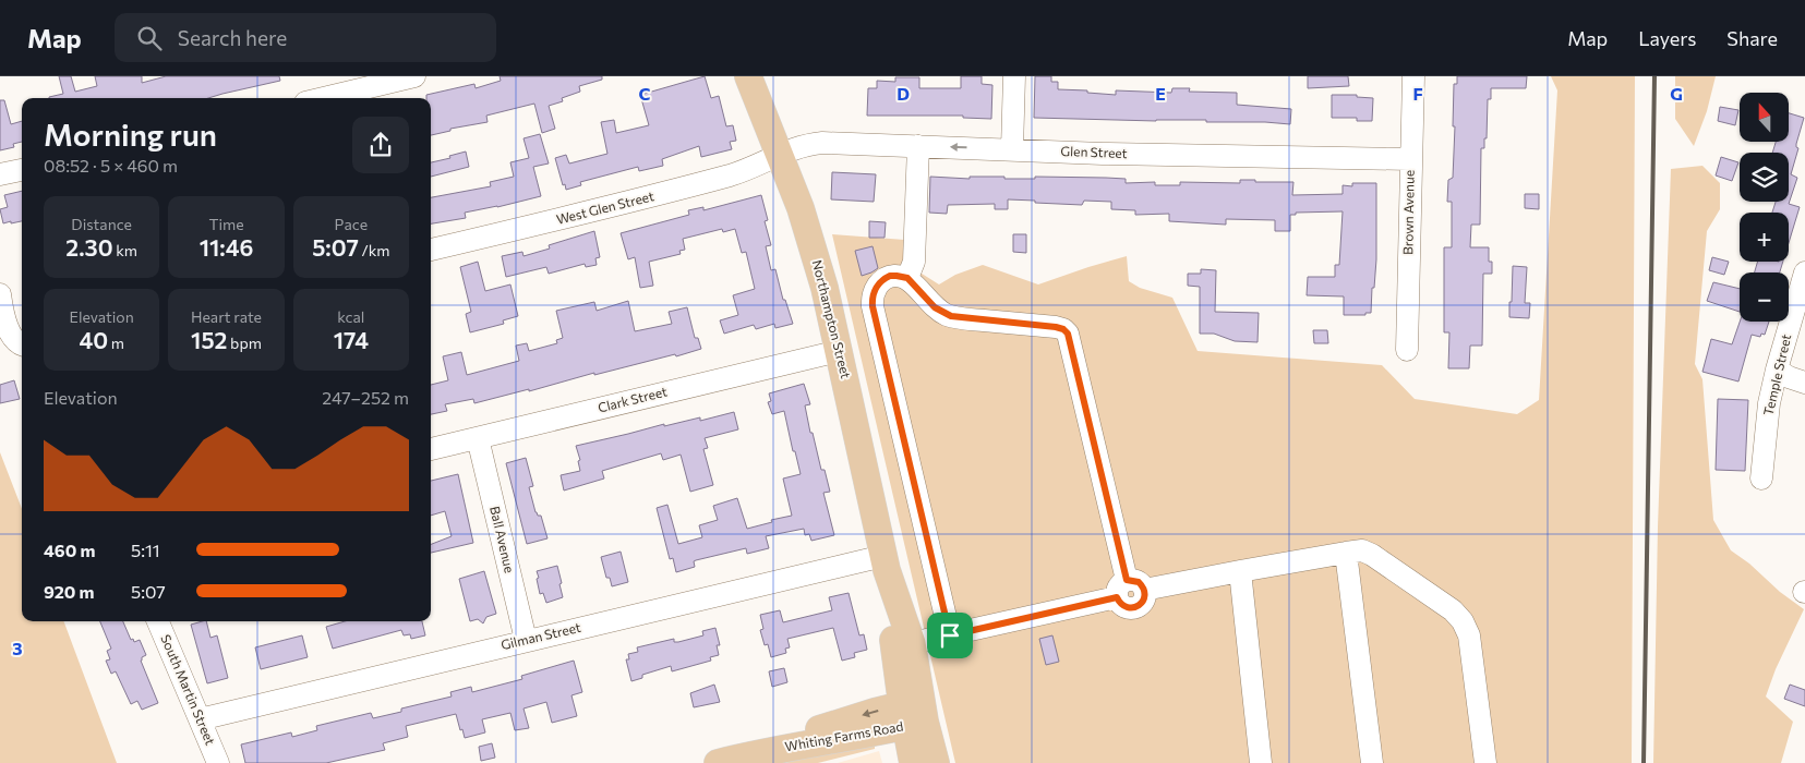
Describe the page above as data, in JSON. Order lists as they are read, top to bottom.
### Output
{
  "streets": {
    "main road": ["Northampton Street", "Whiting Farms Road"],
    "street": [
      "Glen Street",
      "West Glen Street",
      "Brown Avenue",
      "Temple Street",
      "Clark Street",
      "Ball Avenue",
      "Gilman Street",
      "South Martin Street"
    ]
  },
  "crossings": [
    ["Glen Street", "West Glen Street"],
    ["Glen Street", "Brown Avenue"],
    ["Glen Street", "Northampton Street"],
    ["West Glen Street", "Northampton Street"],
    ["Northampton Street", "Clark Street"],
    ["Northampton Street", "Gilman Street"],
    ["Northampton Street", "Whiting Farms Road"],
    ["Clark Street", "Ball Avenue"],
    ["Ball Avenue", "Gilman Street"],
    ["Gilman Street", "South Martin Street"]
  ],
  "north": "top",
  "page": {
    "header": "Map",
    "search": "Search here",
    "nav": ["Map", "Layers", "Share"],
    "map_buttons": ["+", "−"],
    "heading": ["Morning run", "08:52 · 5 × 460 m"],
    "stats": [
      ["Distance", "2.30 km"],
      ["Time", "11:46"],
      ["Pace", "5:07 /km"],
      ["Elevation", "40 m"],
      ["Heart rate", "152 bpm"],
      ["kcal", "174"]
    ],
    "chart": ["Elevation", "247–252 m"],
    "list": [
      {
        "name": "460 m",
        "note": "5:11"
      },
      {
        "name": "920 m",
        "note": "5:07"
      }
    ]
  },
  "grid": {
    "columns": [
      "C",
      "D",
      "E",
      "F",
      "G"
    ],
    "rows": ["3"]
  }
}
